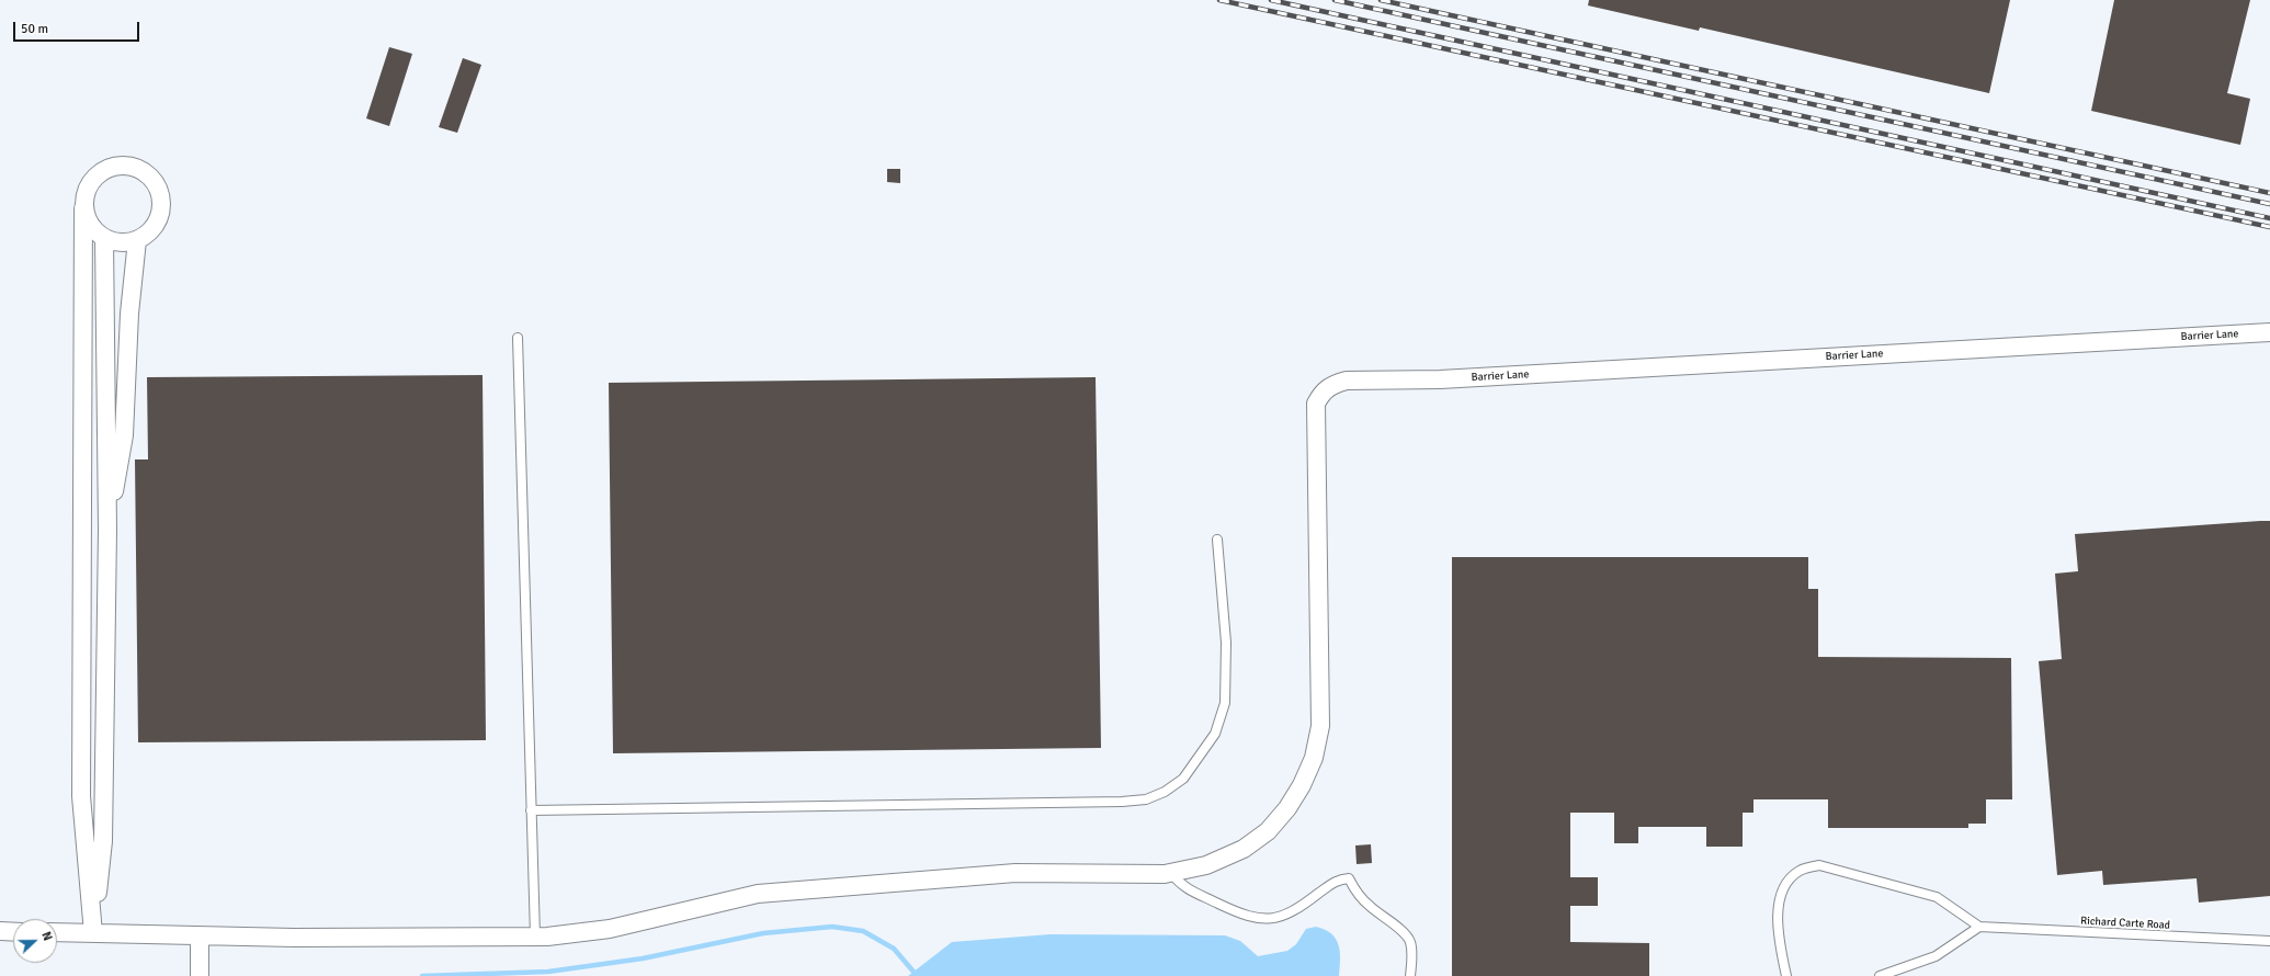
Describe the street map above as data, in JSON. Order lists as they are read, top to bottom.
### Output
{
  "streets": {
    "street": ["Barrier Lane"],
    "lane": ["Richard Carte Road"]
  },
  "scale_bar": "50 m",
  "north": "right"
}
